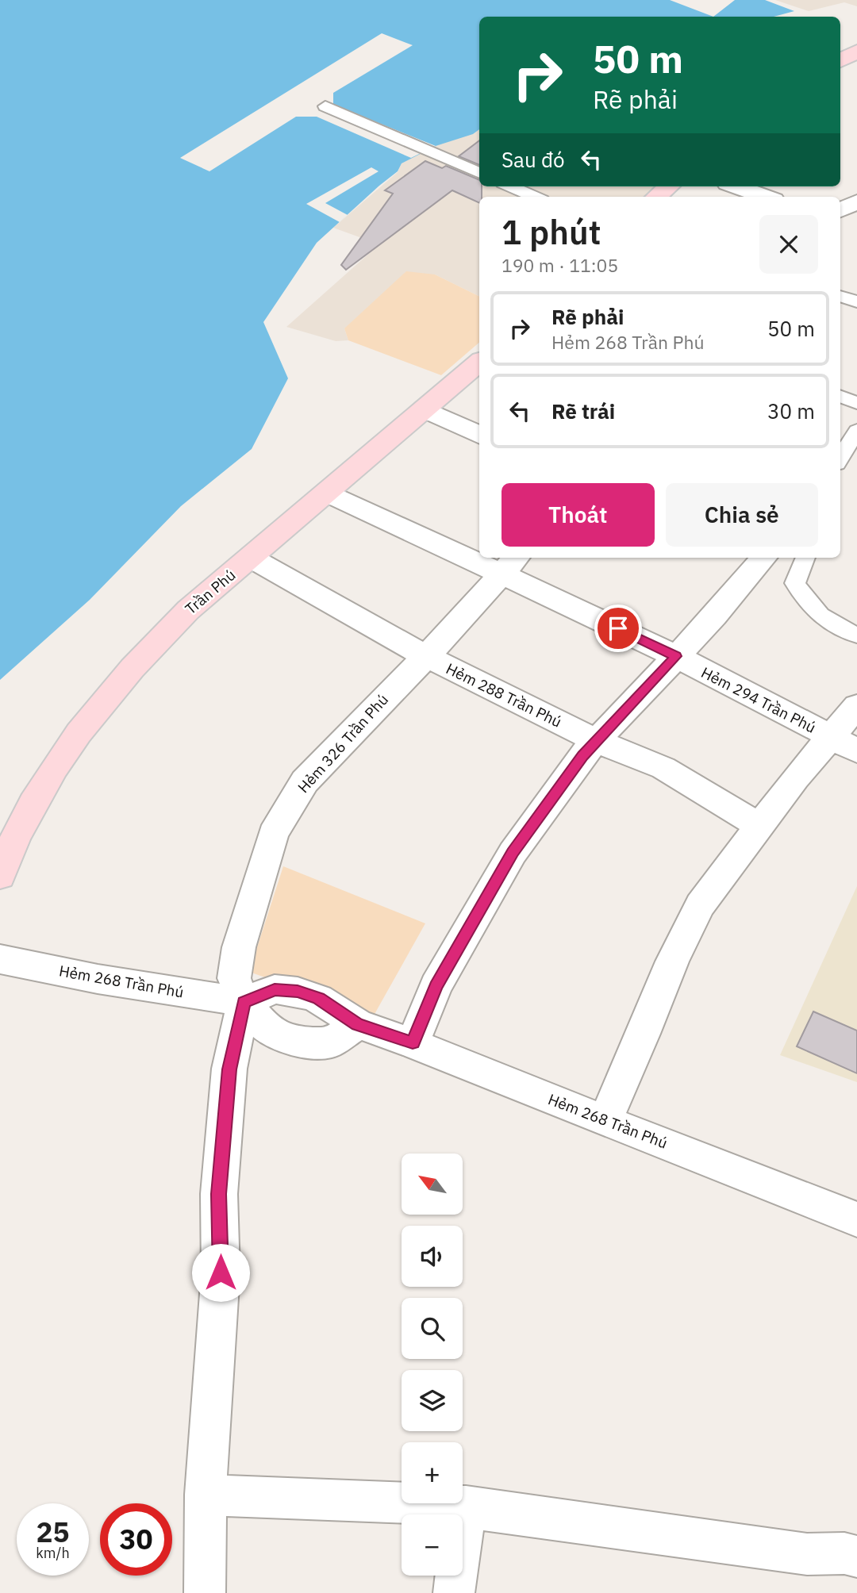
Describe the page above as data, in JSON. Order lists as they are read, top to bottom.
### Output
{
  "streets": {
    "main road": ["Trần Phú"],
    "street": [
      "Hẻm 288 Trần Phú",
      "Hẻm 294 Trần Phú",
      "Hẻm 326 Trần Phú",
      "Hẻm 268 Trần Phú"
    ]
  },
  "crossings": [
    ["Trần Phú", "Hẻm 288 Trần Phú"],
    ["Trần Phú", "Hẻm 294 Trần Phú"],
    ["Hẻm 288 Trần Phú", "Hẻm 326 Trần Phú"],
    ["Hẻm 294 Trần Phú", "Hẻm 326 Trần Phú"],
    ["Hẻm 326 Trần Phú", "Hẻm 268 Trần Phú"]
  ],
  "north": "top left",
  "page": {
    "turn": ["50 m", "Rẽ phải"],
    "then": "Sau đó",
    "heading": ["1 phút", "190 m · 11:05"],
    "list": [
      {
        "name": "Rẽ phải",
        "note": "Hẻm 268 Trần Phú",
        "value": "50 m"
      },
      {
        "name": "Rẽ trái",
        "value": "30 m"
      }
    ],
    "buttons": ["Thoát", "Chia sẻ"],
    "map_buttons": ["+", "−"],
    "speed": "25 km/h",
    "limit": "30"
  }
}
